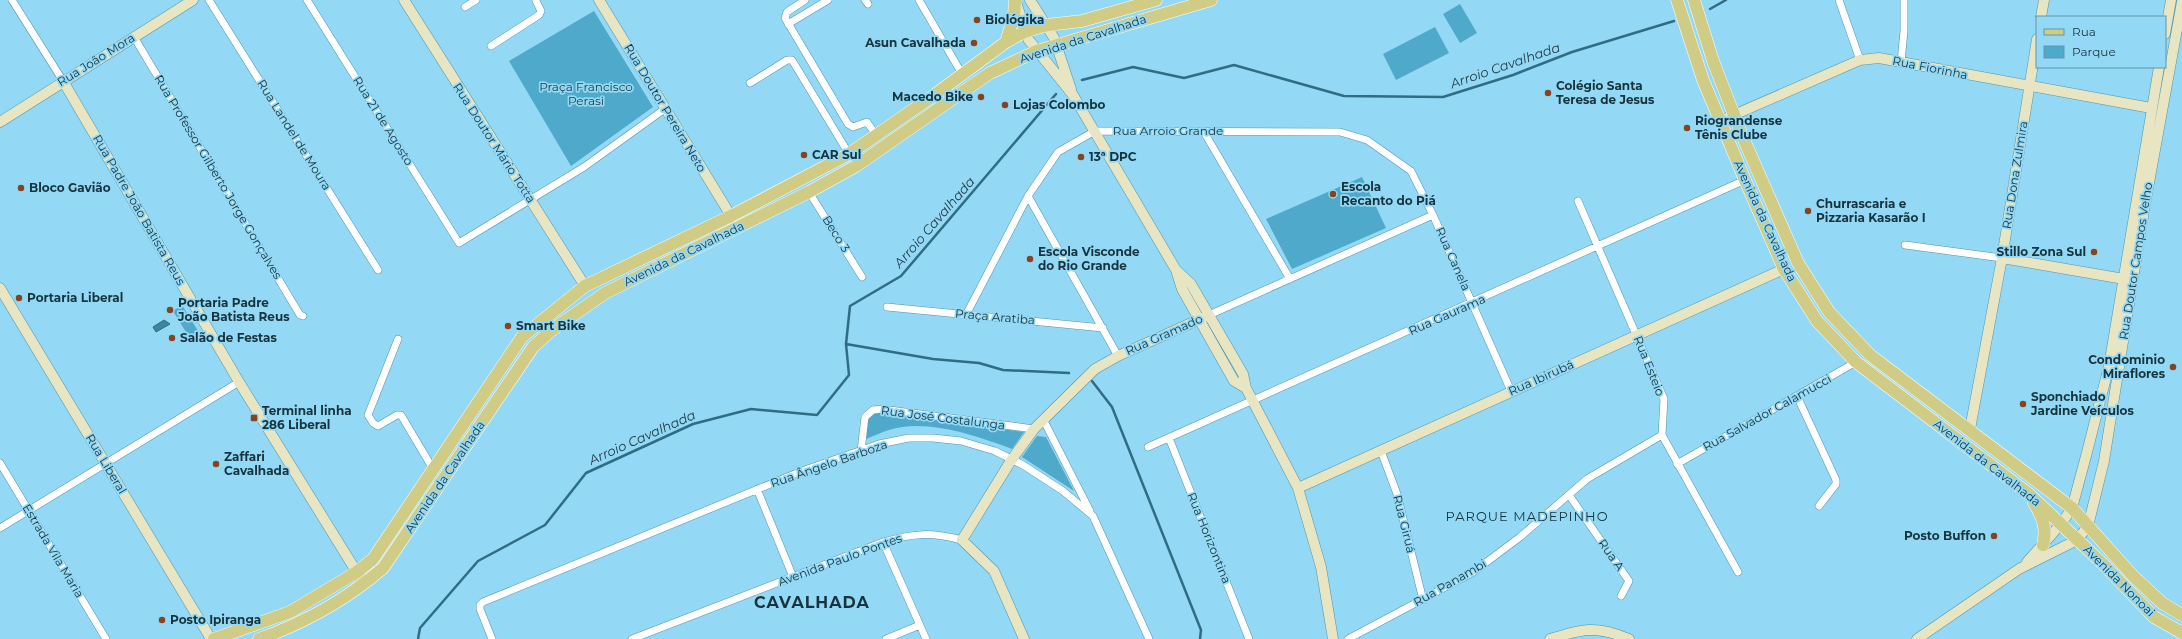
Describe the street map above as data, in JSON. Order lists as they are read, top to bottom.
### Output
{
  "streets": {
    "main road": ["Avenida da Cavalhada", "Avenida Nonoai"],
    "street": [
      "Rua João Mora",
      "Rua Fiorinha",
      "Rua Doutor Pereira Neto",
      "Rua 21 de Agosto",
      "Rua Arroio Grande",
      "Rua Landel de Moura",
      "Rua Doutor Mário Totta",
      "Rua Dona Zulmira",
      "Rua Professor Gilberto Jorge Gonçalves",
      "Rua Padre João Batista Reus",
      "Beco 3",
      "Rua Canela",
      "Rua Doutor Campos Velho",
      "Rua Gaurama",
      "Praça Aratiba",
      "Rua Gramado",
      "Rua Esteio",
      "Rua Ibirubá",
      "Rua Salvador Calamucci",
      "Rua José Costalunga",
      "Rua Liberal",
      "Rua Ângelo Barboza",
      "Rua Giruá",
      "Rua Horizontina",
      "Estrada Vila Maria",
      "Rua A",
      "Avenida Paulo Pontes",
      "Rua Panambi"
    ]
  },
  "crossings": [
    ["Avenida da Cavalhada", "Rua Fiorinha"],
    ["Avenida da Cavalhada", "Rua Doutor Pereira Neto"],
    ["Avenida da Cavalhada", "Rua Doutor Mário Totta"],
    ["Avenida da Cavalhada", "Rua Dona Zulmira"],
    ["Avenida da Cavalhada", "Rua Padre João Batista Reus"],
    ["Avenida da Cavalhada", "Beco 3"],
    ["Avenida da Cavalhada", "Rua Doutor Campos Velho"],
    ["Avenida da Cavalhada", "Rua Gaurama"],
    ["Avenida da Cavalhada", "Rua Ibirubá"],
    ["Avenida da Cavalhada", "Rua Salvador Calamucci"],
    ["Avenida da Cavalhada", "Rua Liberal"],
    ["Avenida da Cavalhada", "Avenida Nonoai"],
    ["Rua João Mora", "Rua Professor Gilberto Jorge Gonçalves"],
    ["Rua João Mora", "Rua Padre João Batista Reus"],
    ["Rua Fiorinha", "Rua Dona Zulmira"],
    ["Rua Fiorinha", "Rua Doutor Campos Velho"],
    ["Rua 21 de Agosto", "Rua Doutor Mário Totta"],
    ["Rua Arroio Grande", "Rua Canela"],
    ["Rua Arroio Grande", "Praça Aratiba"],
    ["Rua Arroio Grande", "Rua Gramado"],
    ["Rua Canela", "Rua Gaurama"],
    ["Rua Canela", "Rua Gramado"],
    ["Rua Canela", "Rua Ibirubá"],
    ["Rua Doutor Campos Velho", "Avenida Nonoai"],
    ["Rua Gaurama", "Rua Esteio"],
    ["Rua Gaurama", "Rua Horizontina"],
    ["Rua Gramado", "Rua José Costalunga"],
    ["Rua Gramado", "Rua Ângelo Barboza"],
    ["Rua Gramado", "Avenida Paulo Pontes"],
    ["Rua Esteio", "Rua Ibirubá"],
    ["Rua Esteio", "Rua Panambi"],
    ["Rua Ibirubá", "Rua Giruá"],
    ["Rua José Costalunga", "Rua Ângelo Barboza"],
    ["Rua Giruá", "Rua Panambi"],
    ["Rua A", "Rua Panambi"]
  ],
  "districts": ["PARQUE MADEPINHO", "CAVALHADA"],
  "water": ["Arroio Cavalhada"],
  "parks": ["Praça Francisco Perasi"],
  "places": {
    "other": [
      "Biológika",
      "Asun Cavalhada",
      "Colégio Santa Teresa de Jesus",
      "Macedo Bike",
      "Lojas Colombo",
      "Riograndense Tênis Clube",
      "CAR Sul",
      "13ª DPC",
      "Bloco Gavião",
      "Escola Recanto do Piá",
      "Churrascaria e Pizzaria Kasarão I",
      "Stillo Zona Sul",
      "Escola Visconde do Rio Grande",
      "Portaria Liberal",
      "Portaria Padre João Batista Reus",
      "Smart Bike",
      "Salão de Festas",
      "Condominio Miraflores",
      "Sponchiado Jardine Veículos",
      "Zaffari Cavalhada",
      "Posto Buffon",
      "Posto Ipiranga"
    ],
    "transit": ["Terminal linha 286 Liberal"]
  },
  "legend": ["Rua", "Parque"]
}
